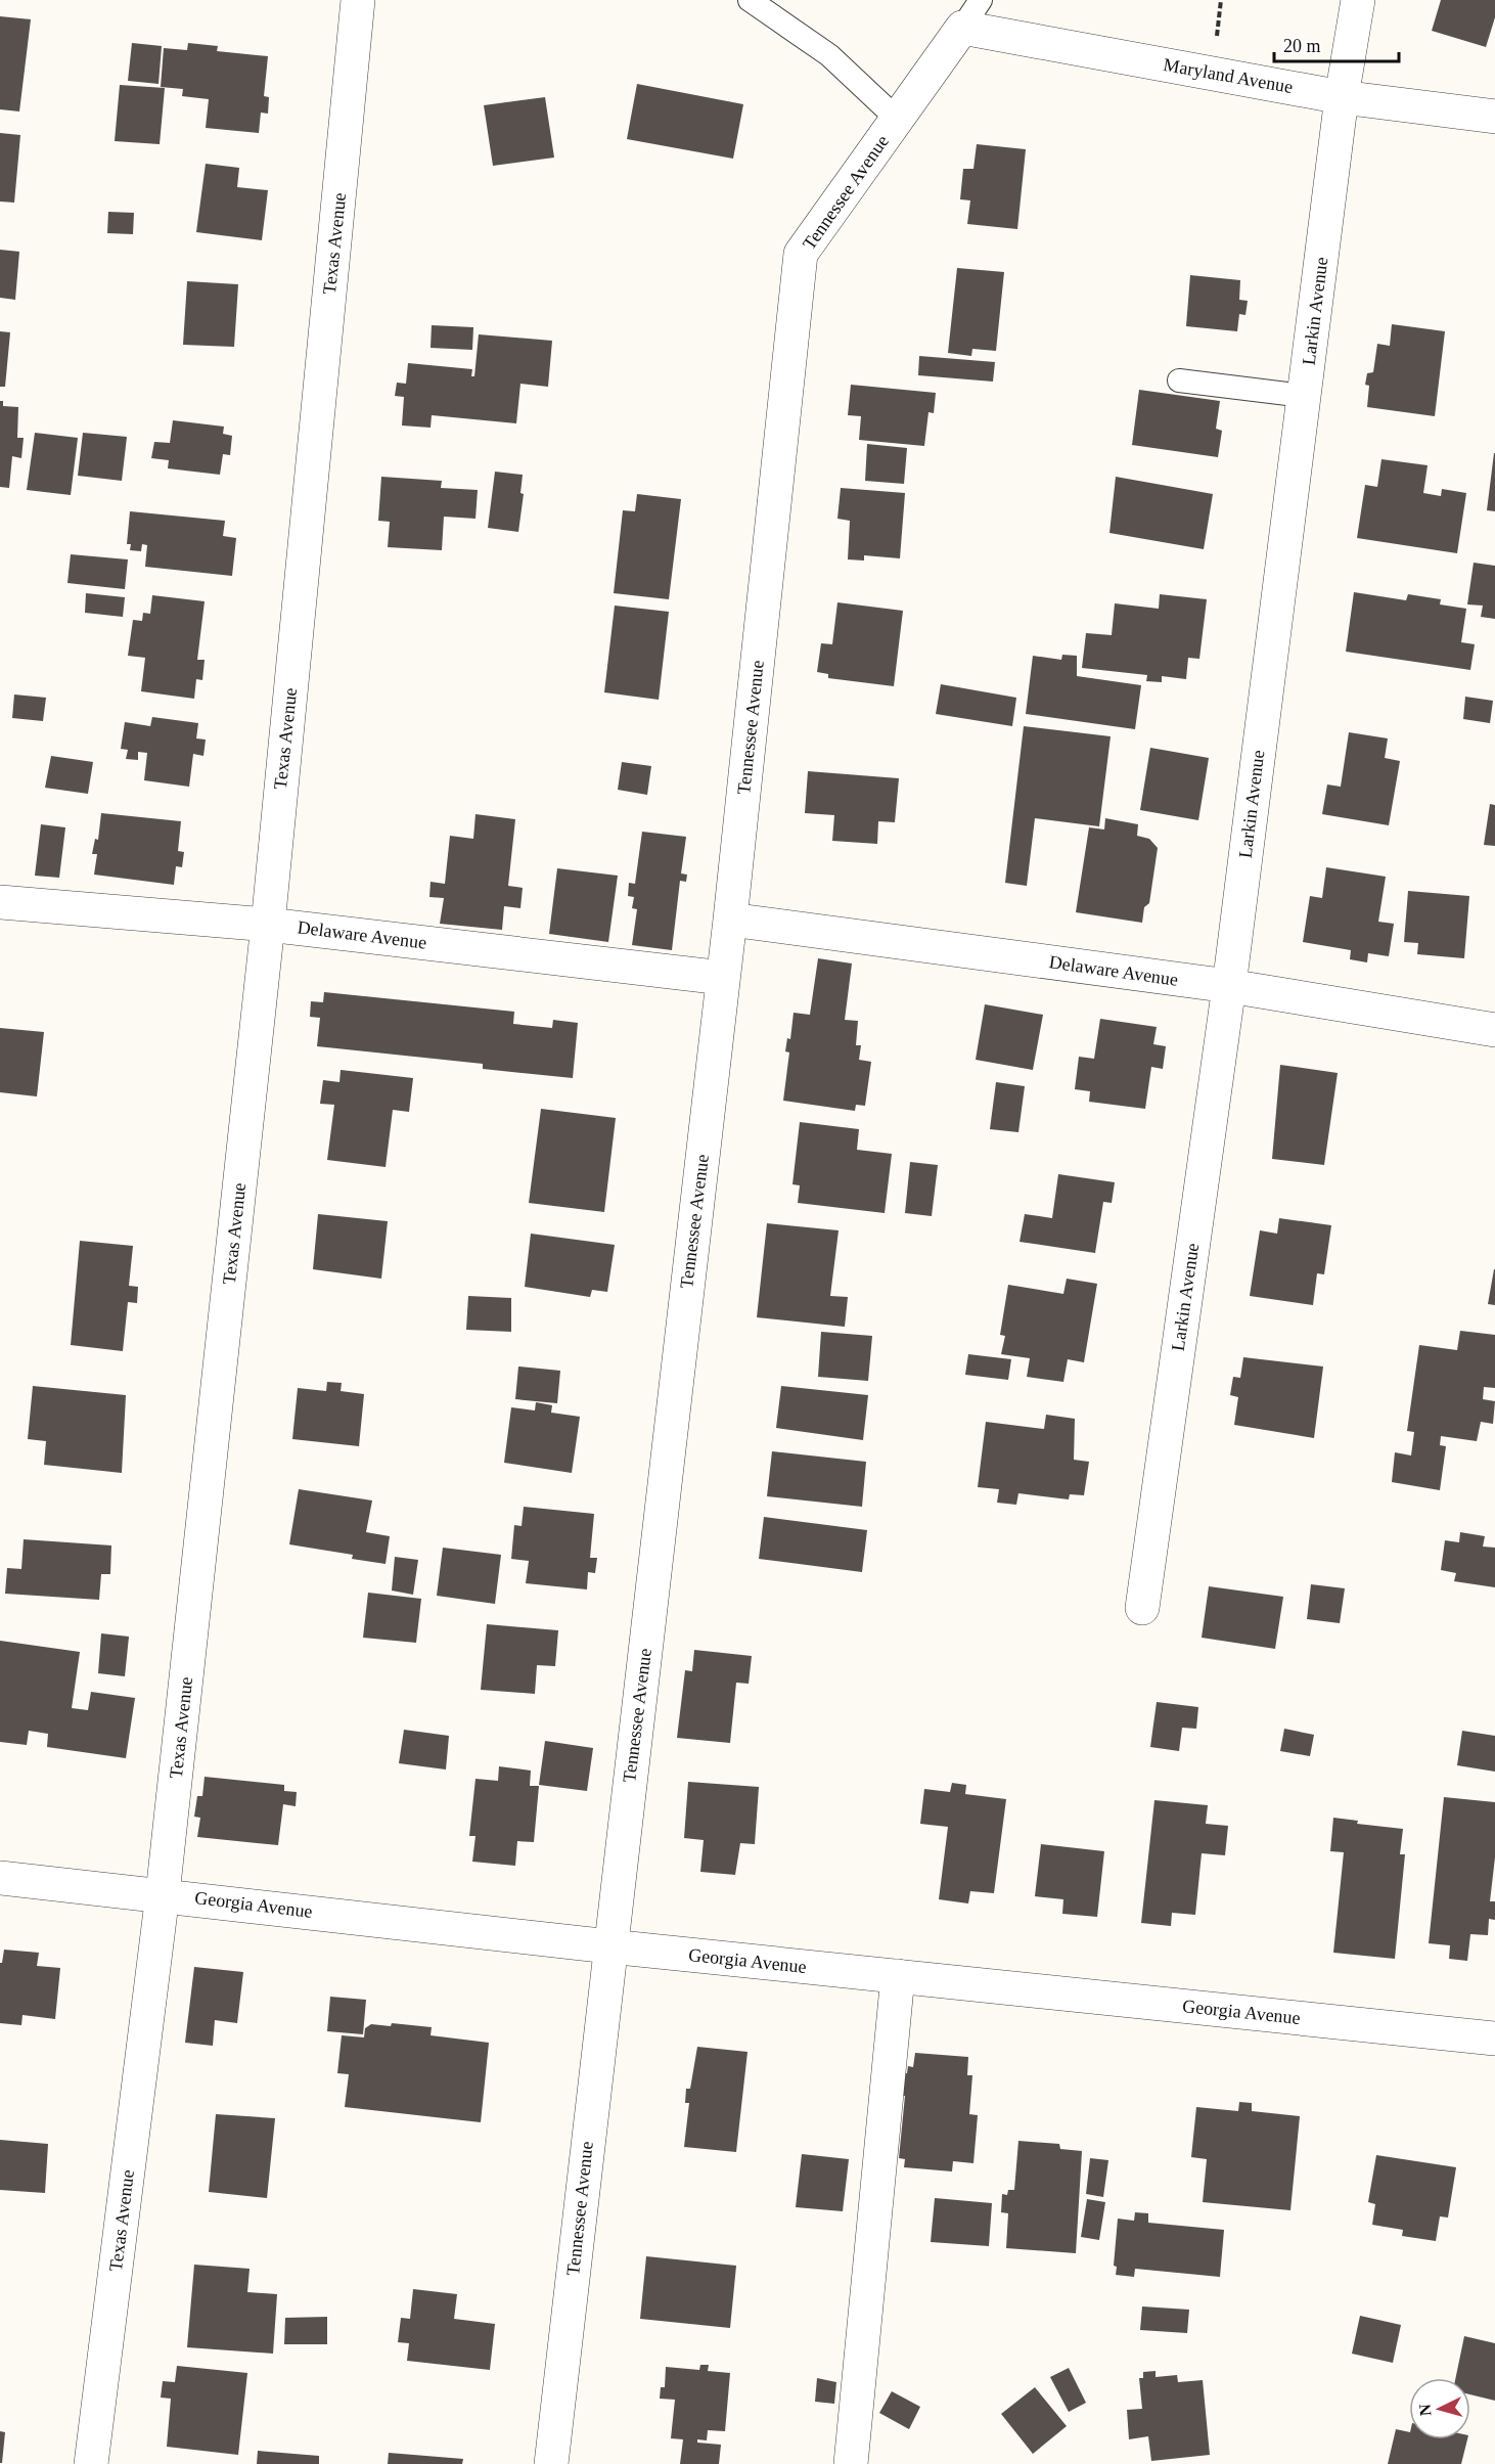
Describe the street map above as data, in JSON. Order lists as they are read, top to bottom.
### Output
{
  "streets": {
    "street": [
      "Maryland Avenue",
      "Tennessee Avenue",
      "Texas Avenue",
      "Larkin Avenue",
      "Delaware Avenue",
      "Georgia Avenue"
    ]
  },
  "crossings": [
    ["Maryland Avenue", "Tennessee Avenue"],
    ["Maryland Avenue", "Larkin Avenue"],
    ["Tennessee Avenue", "Delaware Avenue"],
    ["Tennessee Avenue", "Georgia Avenue"],
    ["Texas Avenue", "Delaware Avenue"],
    ["Texas Avenue", "Georgia Avenue"],
    ["Larkin Avenue", "Delaware Avenue"]
  ],
  "scale_bar": "20 m",
  "north": "left"
}
